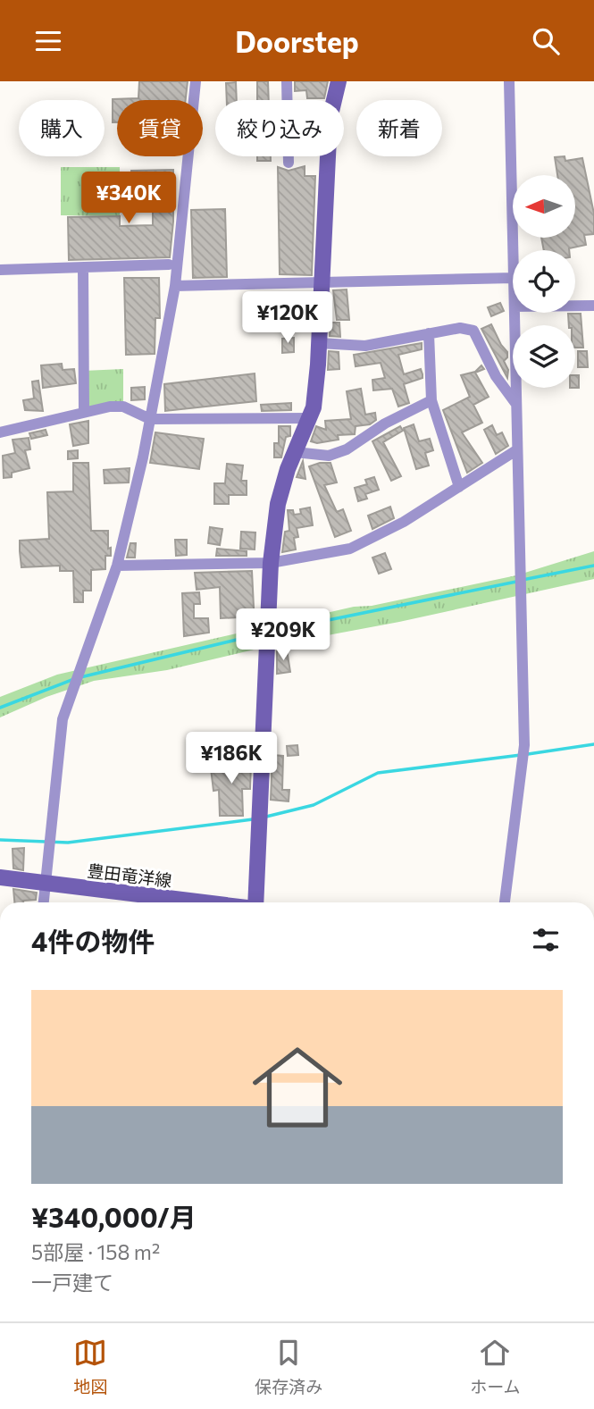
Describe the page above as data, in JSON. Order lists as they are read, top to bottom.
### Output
{
  "streets": {
    "street": ["豊田竜洋線"]
  },
  "north": "left",
  "page": {
    "header": "Doorstep",
    "chip": [
      "購入",
      "賃貸",
      "絞り込み",
      "新着"
    ],
    "price": [
      "¥340K",
      "¥120K",
      "¥209K",
      "¥186K"
    ],
    "heading": "4件の物件",
    "list": [
      {
        "name": "¥340,000/月",
        "note": "5部屋 · 158 m² · 一戸建て"
      }
    ],
    "tabs": ["地図", "保存済み", "ホーム"]
  }
}
